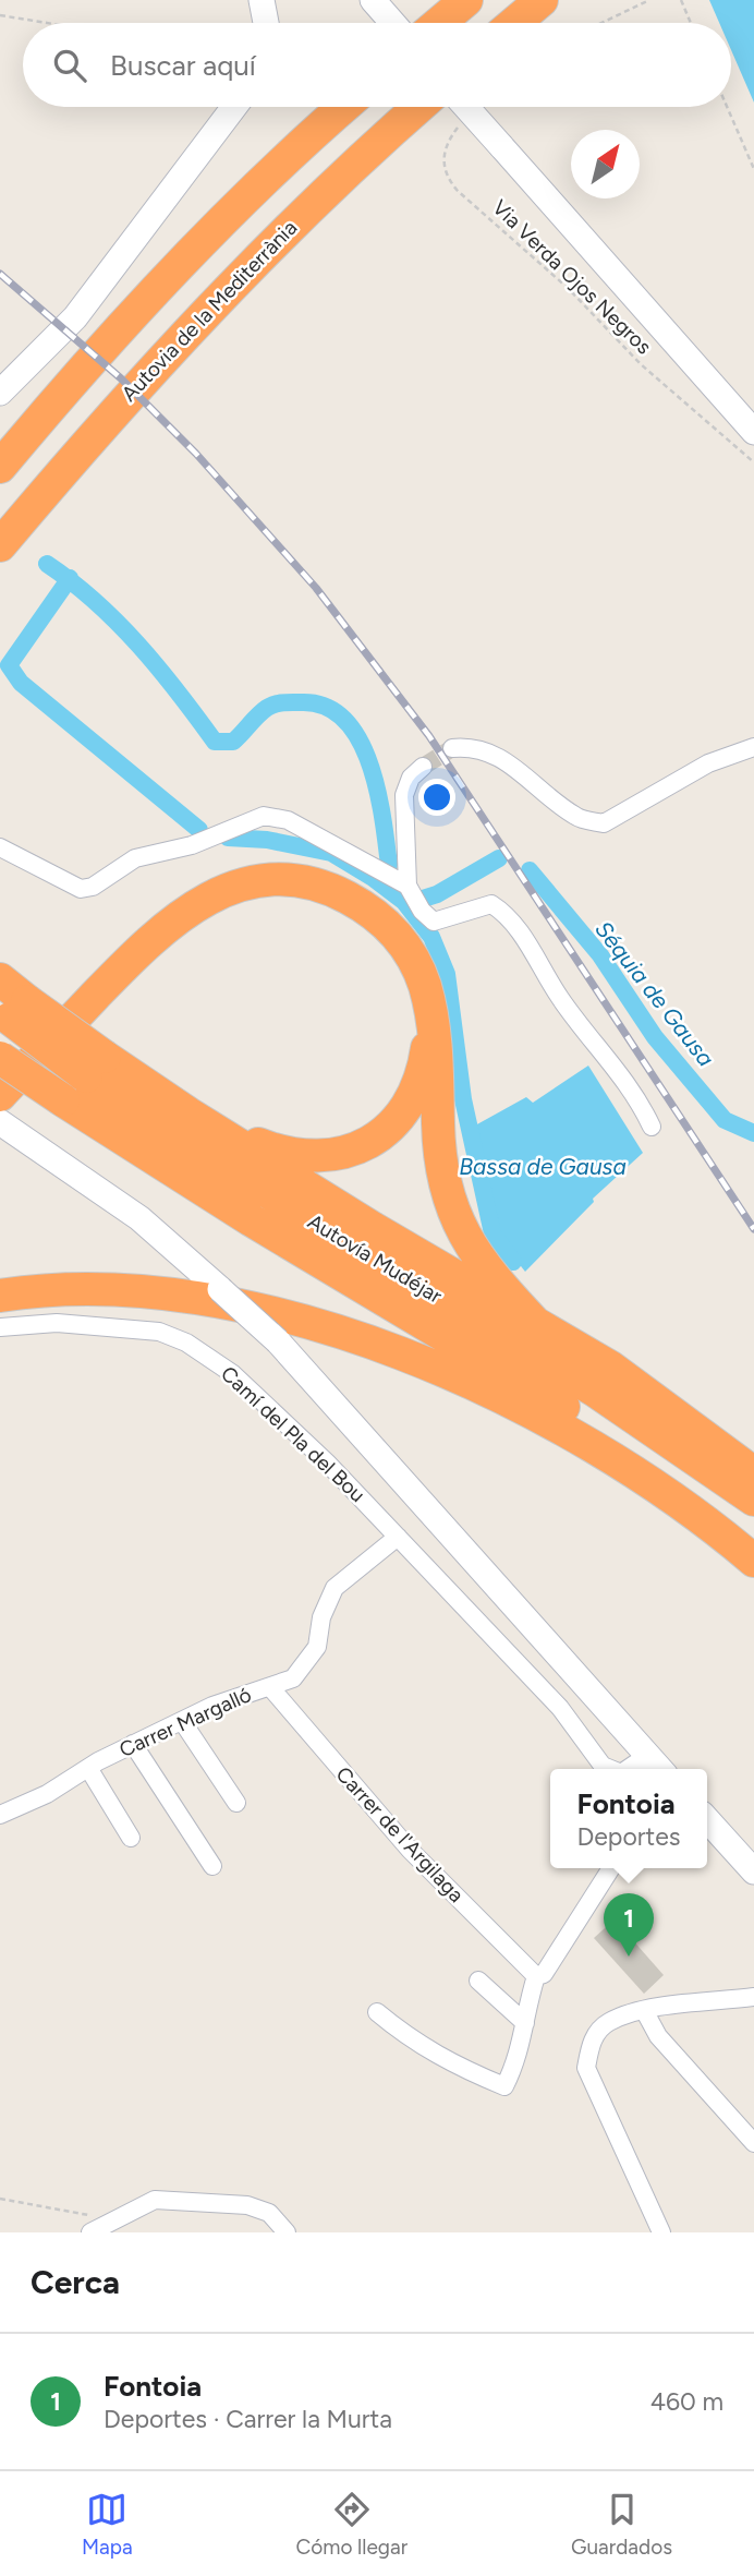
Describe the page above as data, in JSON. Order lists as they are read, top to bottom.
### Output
{
  "streets": {
    "highway": ["Autovia de la Mediterrània", "Autovía Mudéjar"],
    "street": ["Camí del Pla del Bou", "Carrer Margalló", "Carrer de l'Argilaga"],
    "path": ["Via Verda Ojos Negros"]
  },
  "crossings": [
    ["Camí del Pla del Bou", "Carrer Margalló"],
    ["Carrer Margalló", "Carrer de l'Argilaga"]
  ],
  "water": ["Séquia de Gausa", "Bassa de Gausa"],
  "north": "top right",
  "page": {
    "search": "Buscar aquí",
    "popup": ["Fontoia", "Deportes"],
    "pins": "1",
    "heading": "Cerca",
    "list": [
      {
        "mark": "1",
        "name": "Fontoia",
        "note": "Deportes · Carrer la Murta",
        "value": "460 m"
      }
    ],
    "nav": ["Mapa", "Cómo llegar", "Guardados"]
  }
}
